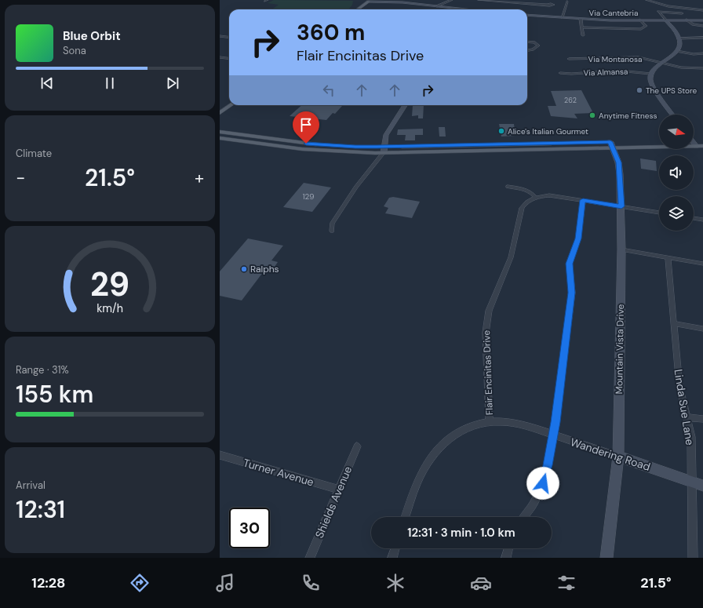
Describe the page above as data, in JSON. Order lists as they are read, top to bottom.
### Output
{
  "streets": {
    "main road": ["Via Cantebria", "Mountain Vista Drive", "Wandering Road"],
    "street": [
      "Via Montanosa",
      "Via Almansa",
      "Flair Encinitas Drive",
      "Linda Sue Lane",
      "Turner Avenue",
      "Shields Avenue"
    ]
  },
  "crossings": [
    ["Mountain Vista Drive", "Flair Encinitas Drive"],
    ["Mountain Vista Drive", "Wandering Road"],
    ["Flair Encinitas Drive", "Wandering Road"],
    ["Linda Sue Lane", "Wandering Road"],
    ["Turner Avenue", "Shields Avenue"]
  ],
  "places": [
    "The UPS Store",
    "Anytime Fitness",
    "Alice's Italian Gourmet",
    "Ralphs"
  ],
  "house_numbers": ["262", "129"],
  "north": "right",
  "page": {
    "turn": ["360 m", "Flair Encinitas Drive"],
    "song": ["Blue Orbit", "Sona"],
    "tile": [
      "Climate",
      ["Range · 31%", "155 km"],
      ["Arrival", "12:31"]
    ],
    "heat": ["−", "21.5°", "+"],
    "limit": "30",
    "trip": "12:31 · 3 min · 1.0 km",
    "tabs": ["12:28", "21.5°"],
    "gauge": ["29", "km/h"]
  }
}
